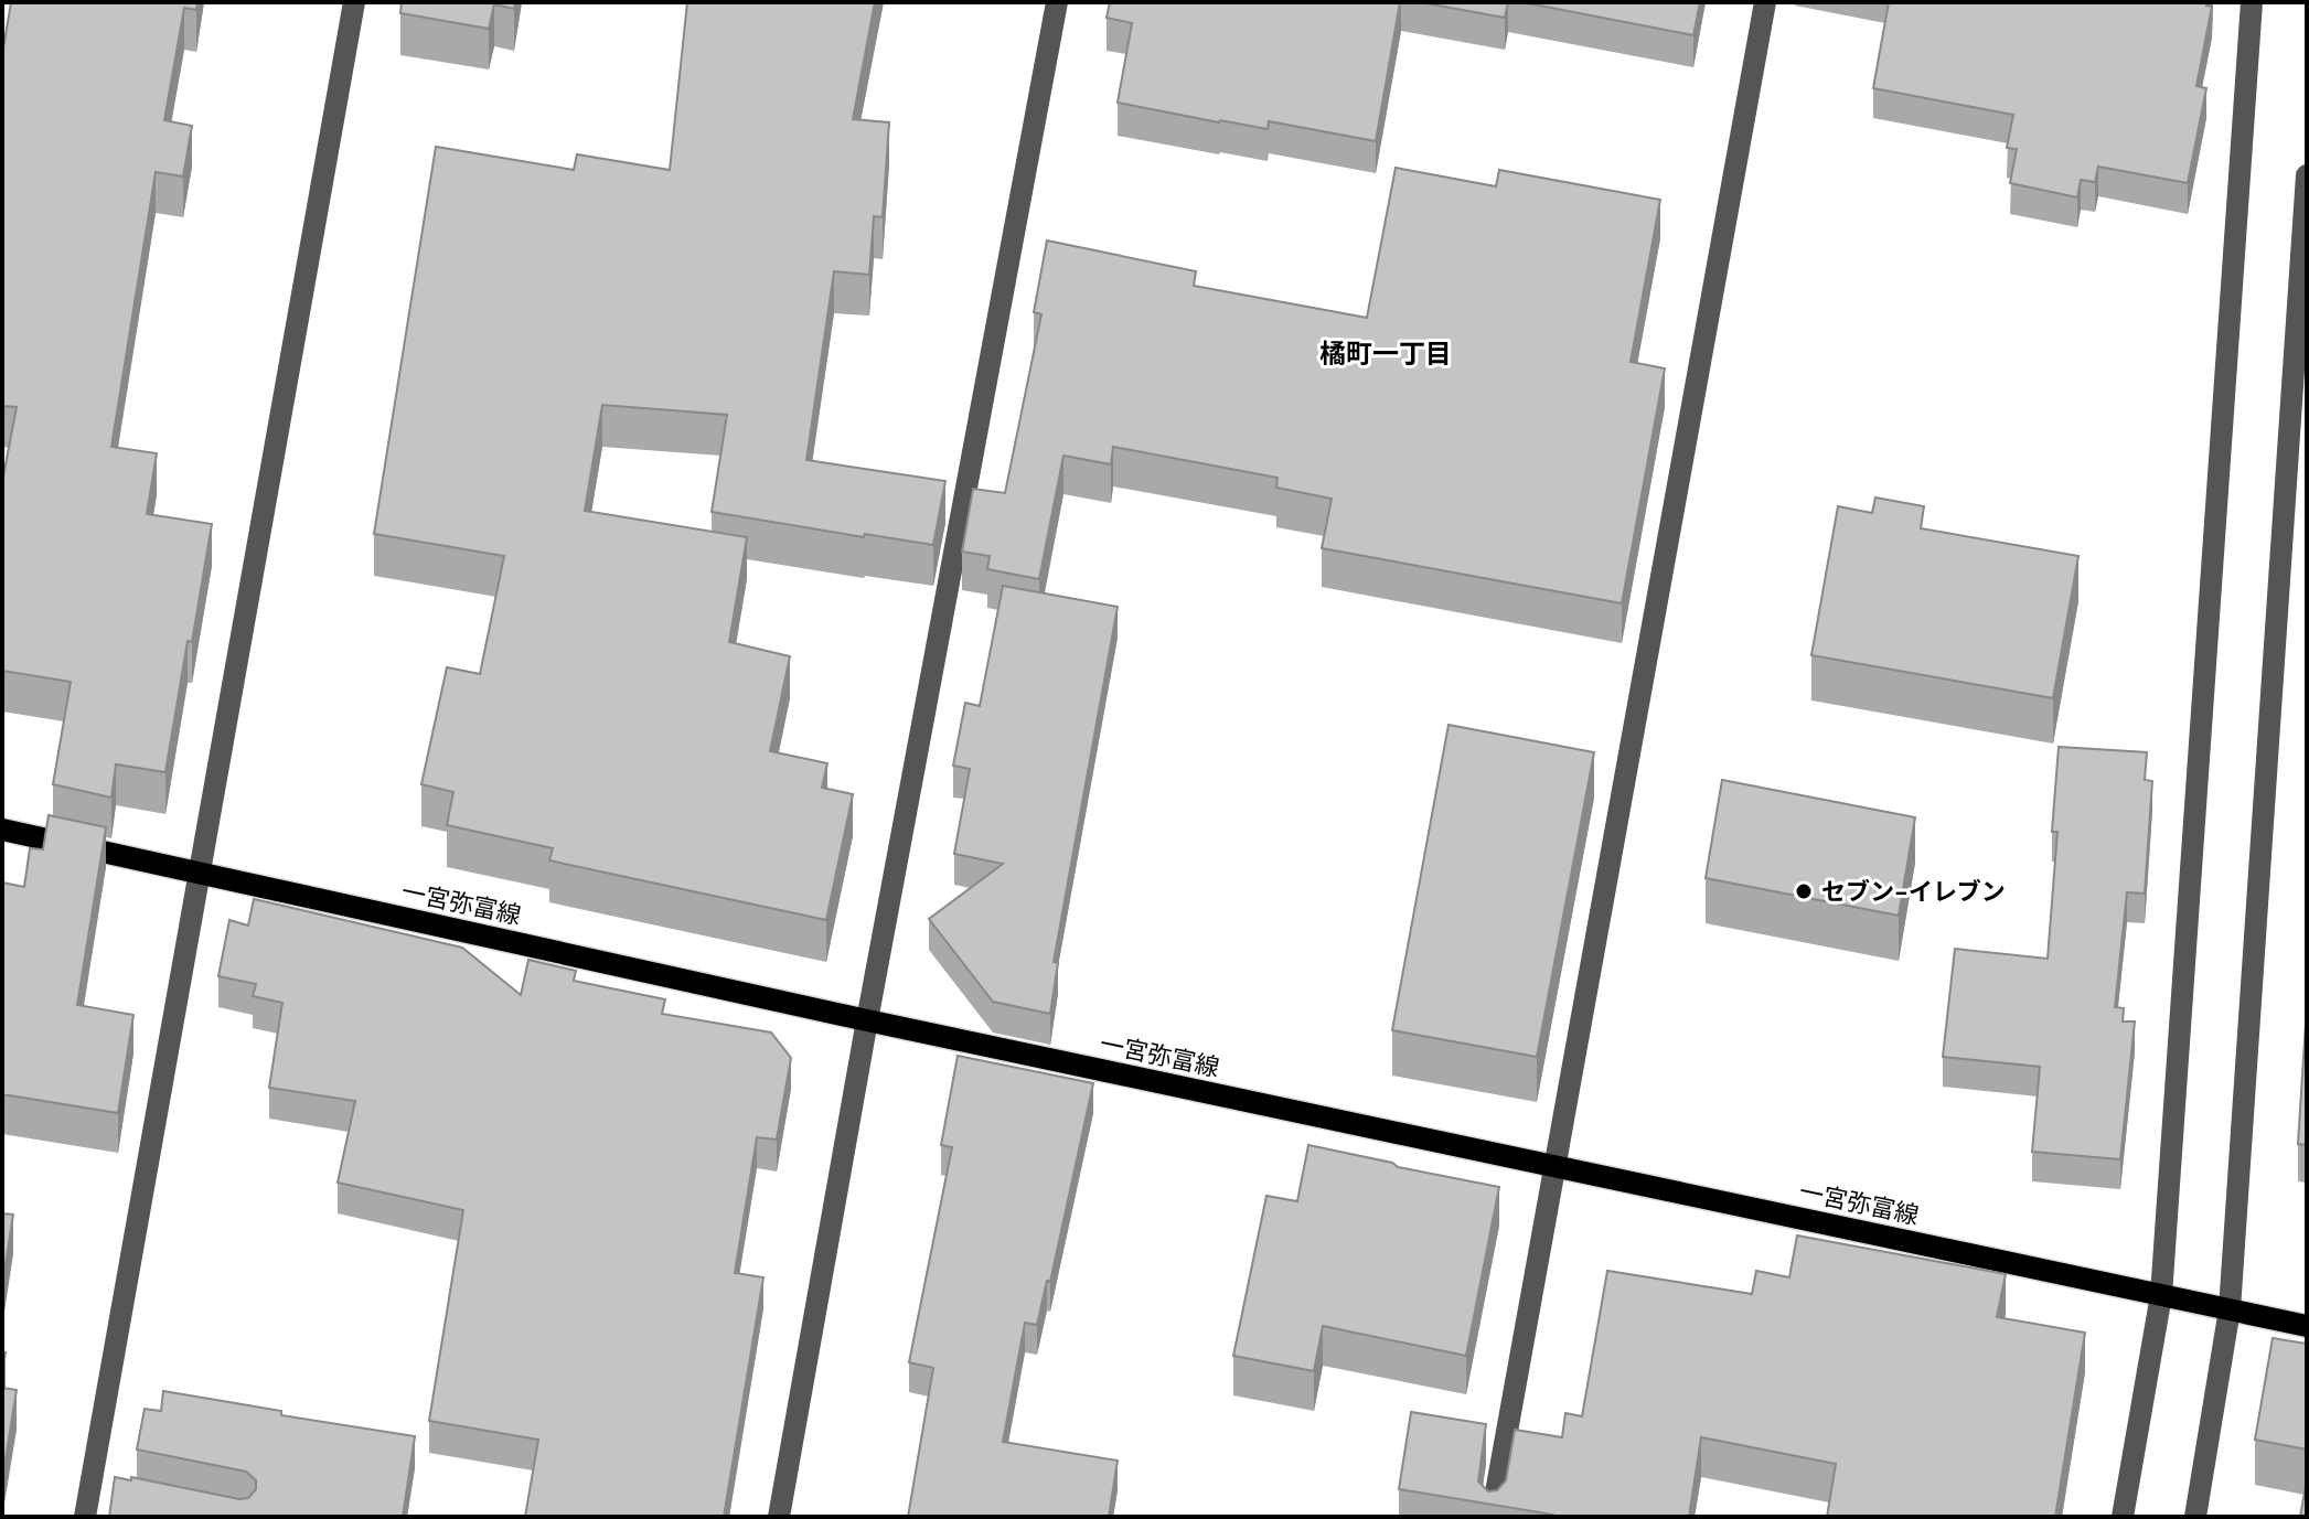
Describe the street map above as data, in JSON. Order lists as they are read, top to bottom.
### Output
{
  "streets": {
    "main road": ["一宮弥富線"]
  },
  "districts": ["橘町一丁目"],
  "places": ["セブン-イレブン"]
}
